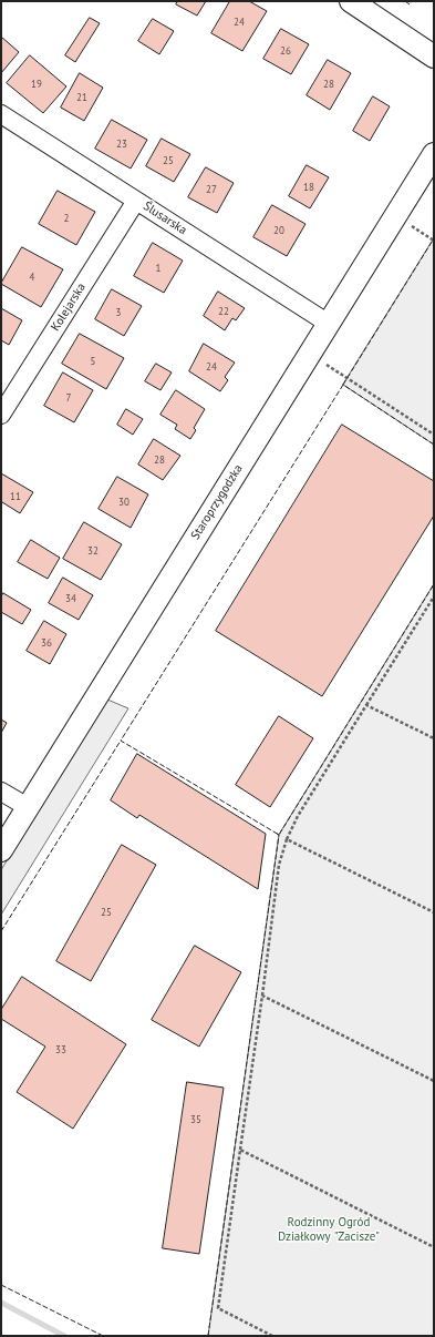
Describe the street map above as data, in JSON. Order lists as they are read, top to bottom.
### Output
{
  "streets": {
    "street": ["Ślusarska", "Kolejarska", "Staroprzygodzka"]
  },
  "crossings": [
    ["Ślusarska", "Kolejarska"],
    ["Ślusarska", "Staroprzygodzka"]
  ],
  "parks": ["Rodzinny Ogród Działkowy \"Zacisze\""],
  "house_numbers": [
    "24",
    "26",
    "19",
    "28",
    "21",
    "23",
    "25",
    "18",
    "27",
    "2",
    "20",
    "1",
    "4",
    "22",
    "3",
    "5",
    "24",
    "7",
    "28",
    "11",
    "30",
    "32",
    "34",
    "36",
    "25",
    "33",
    "35"
  ]
}
